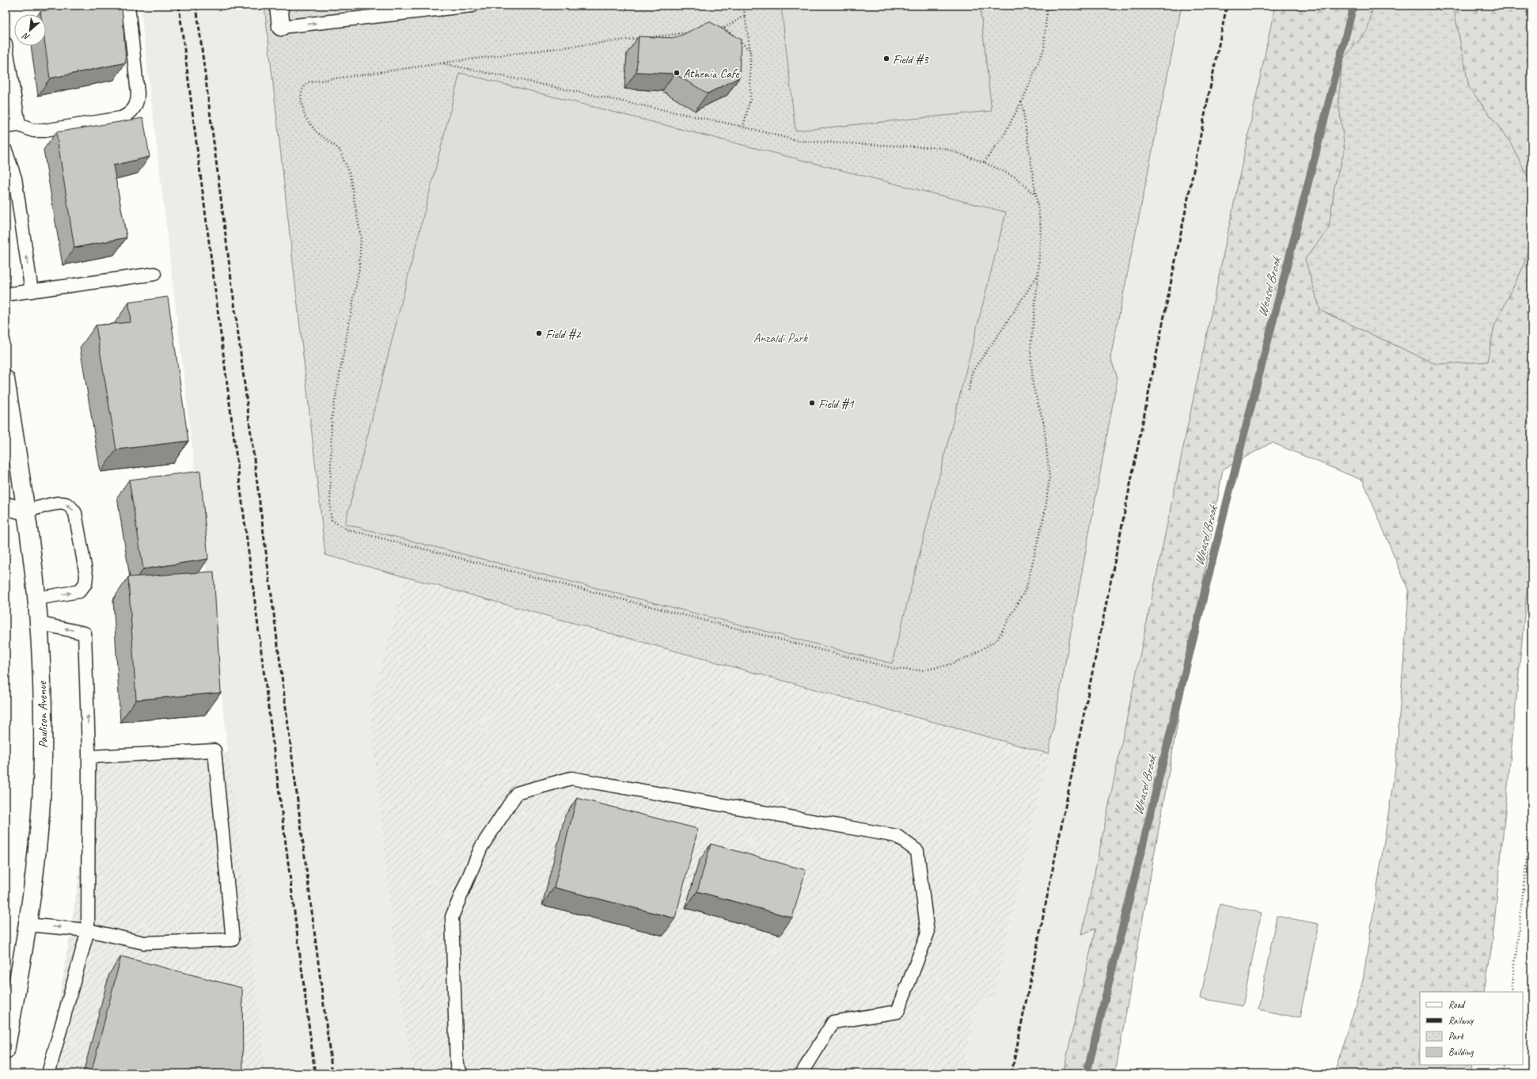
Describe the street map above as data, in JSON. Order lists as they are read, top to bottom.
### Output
{
  "streets": {
    "main road": ["Paulison Avenue"]
  },
  "water": ["Weasel Brook"],
  "parks": ["Anzaldi Park"],
  "places": [
    "Field #3",
    "Athenia Cafe",
    "Field #2",
    "Field #1"
  ],
  "legend": [
    "Road",
    "Railway",
    "Park",
    "Building"
  ],
  "north": "bottom left"
}
